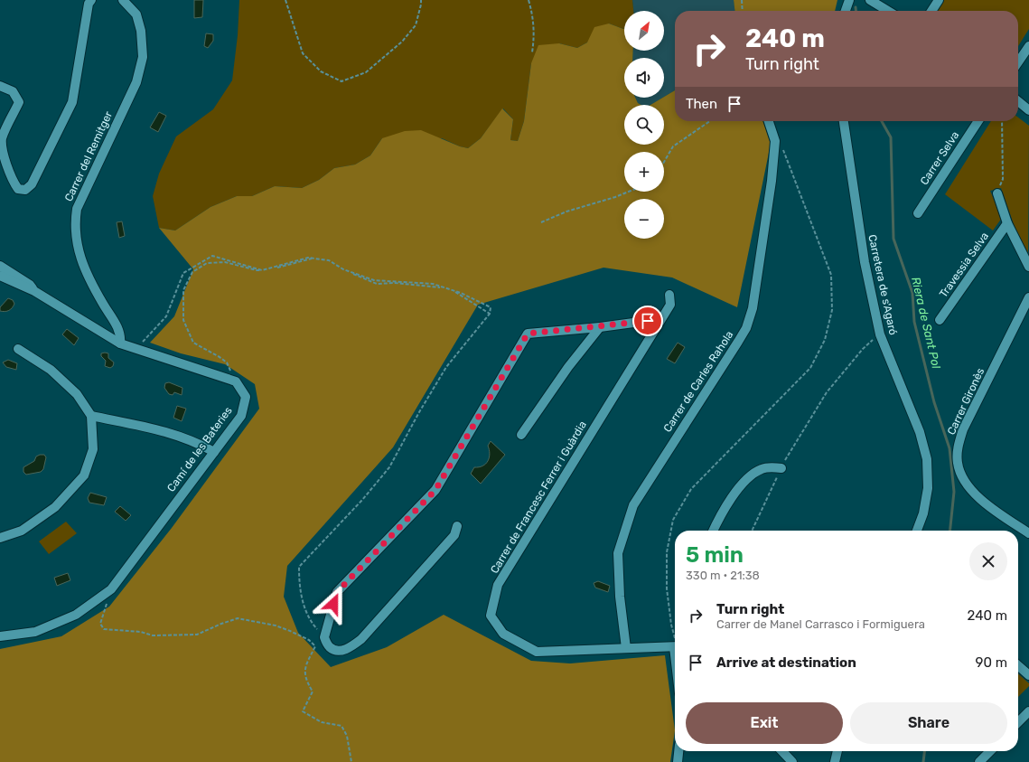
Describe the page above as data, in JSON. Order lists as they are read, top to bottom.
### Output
{
  "streets": {
    "street": [
      "Carrer del Remitger",
      "Carrer Selva",
      "Travessia Selva",
      "Carretera de s'Agaró",
      "Carrer de Carles Rahola",
      "Carrer Gironès",
      "Camí de les Bateries",
      "Carrer de Francesc Ferrer i Guàrdia"
    ]
  },
  "crossings": [
    ["Carrer de Carles Rahola", "Carrer de Francesc Ferrer i Guàrdia"]
  ],
  "water": ["Riera de Sant Pol"],
  "north": "top right",
  "page": {
    "map_buttons": ["+", "−"],
    "turn": ["240 m", "Turn right"],
    "then": "Then",
    "heading": ["5 min", "330 m · 21:38"],
    "list": [
      {
        "name": "Turn right",
        "note": "Carrer de Manel Carrasco i Formiguera",
        "value": "240 m"
      },
      {
        "name": "Arrive at destination",
        "value": "90 m"
      }
    ],
    "buttons": ["Exit", "Share"]
  }
}
